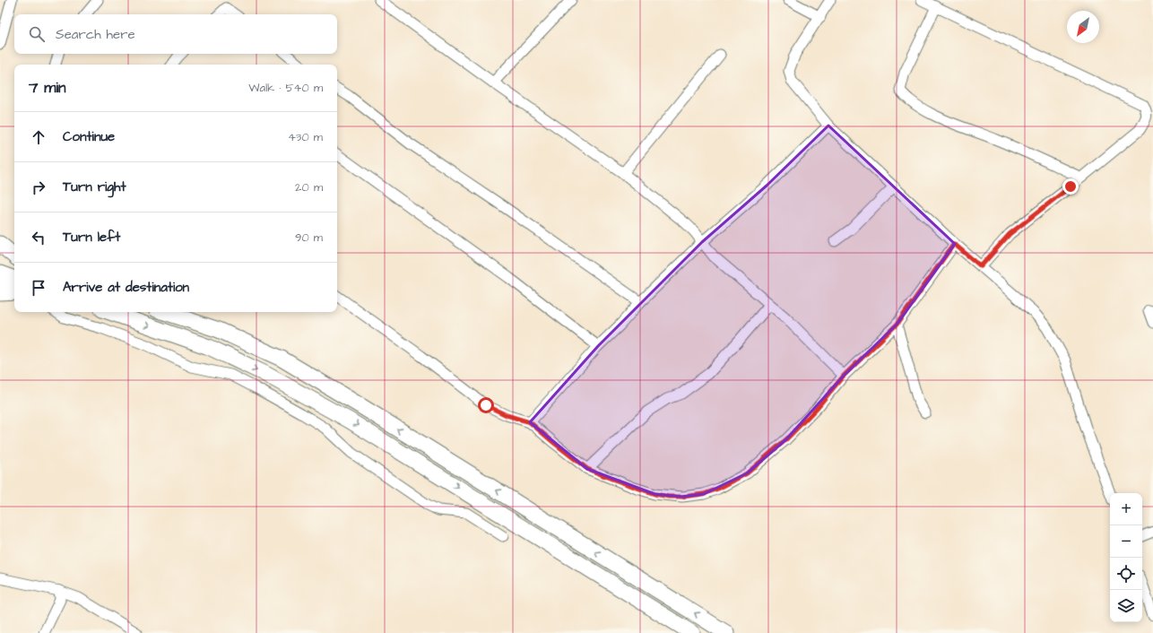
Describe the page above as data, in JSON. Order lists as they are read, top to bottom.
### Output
{
  "north": "bottom left",
  "page": {
    "search": "Search here",
    "heading": ["7 min", "Walk · 540 m"],
    "list": [
      ["Continue", "430 m"],
      ["Turn right", "20 m"],
      ["Turn left", "90 m"],
      "Arrive at destination"
    ],
    "map_buttons": ["+", "−"]
  }
}
